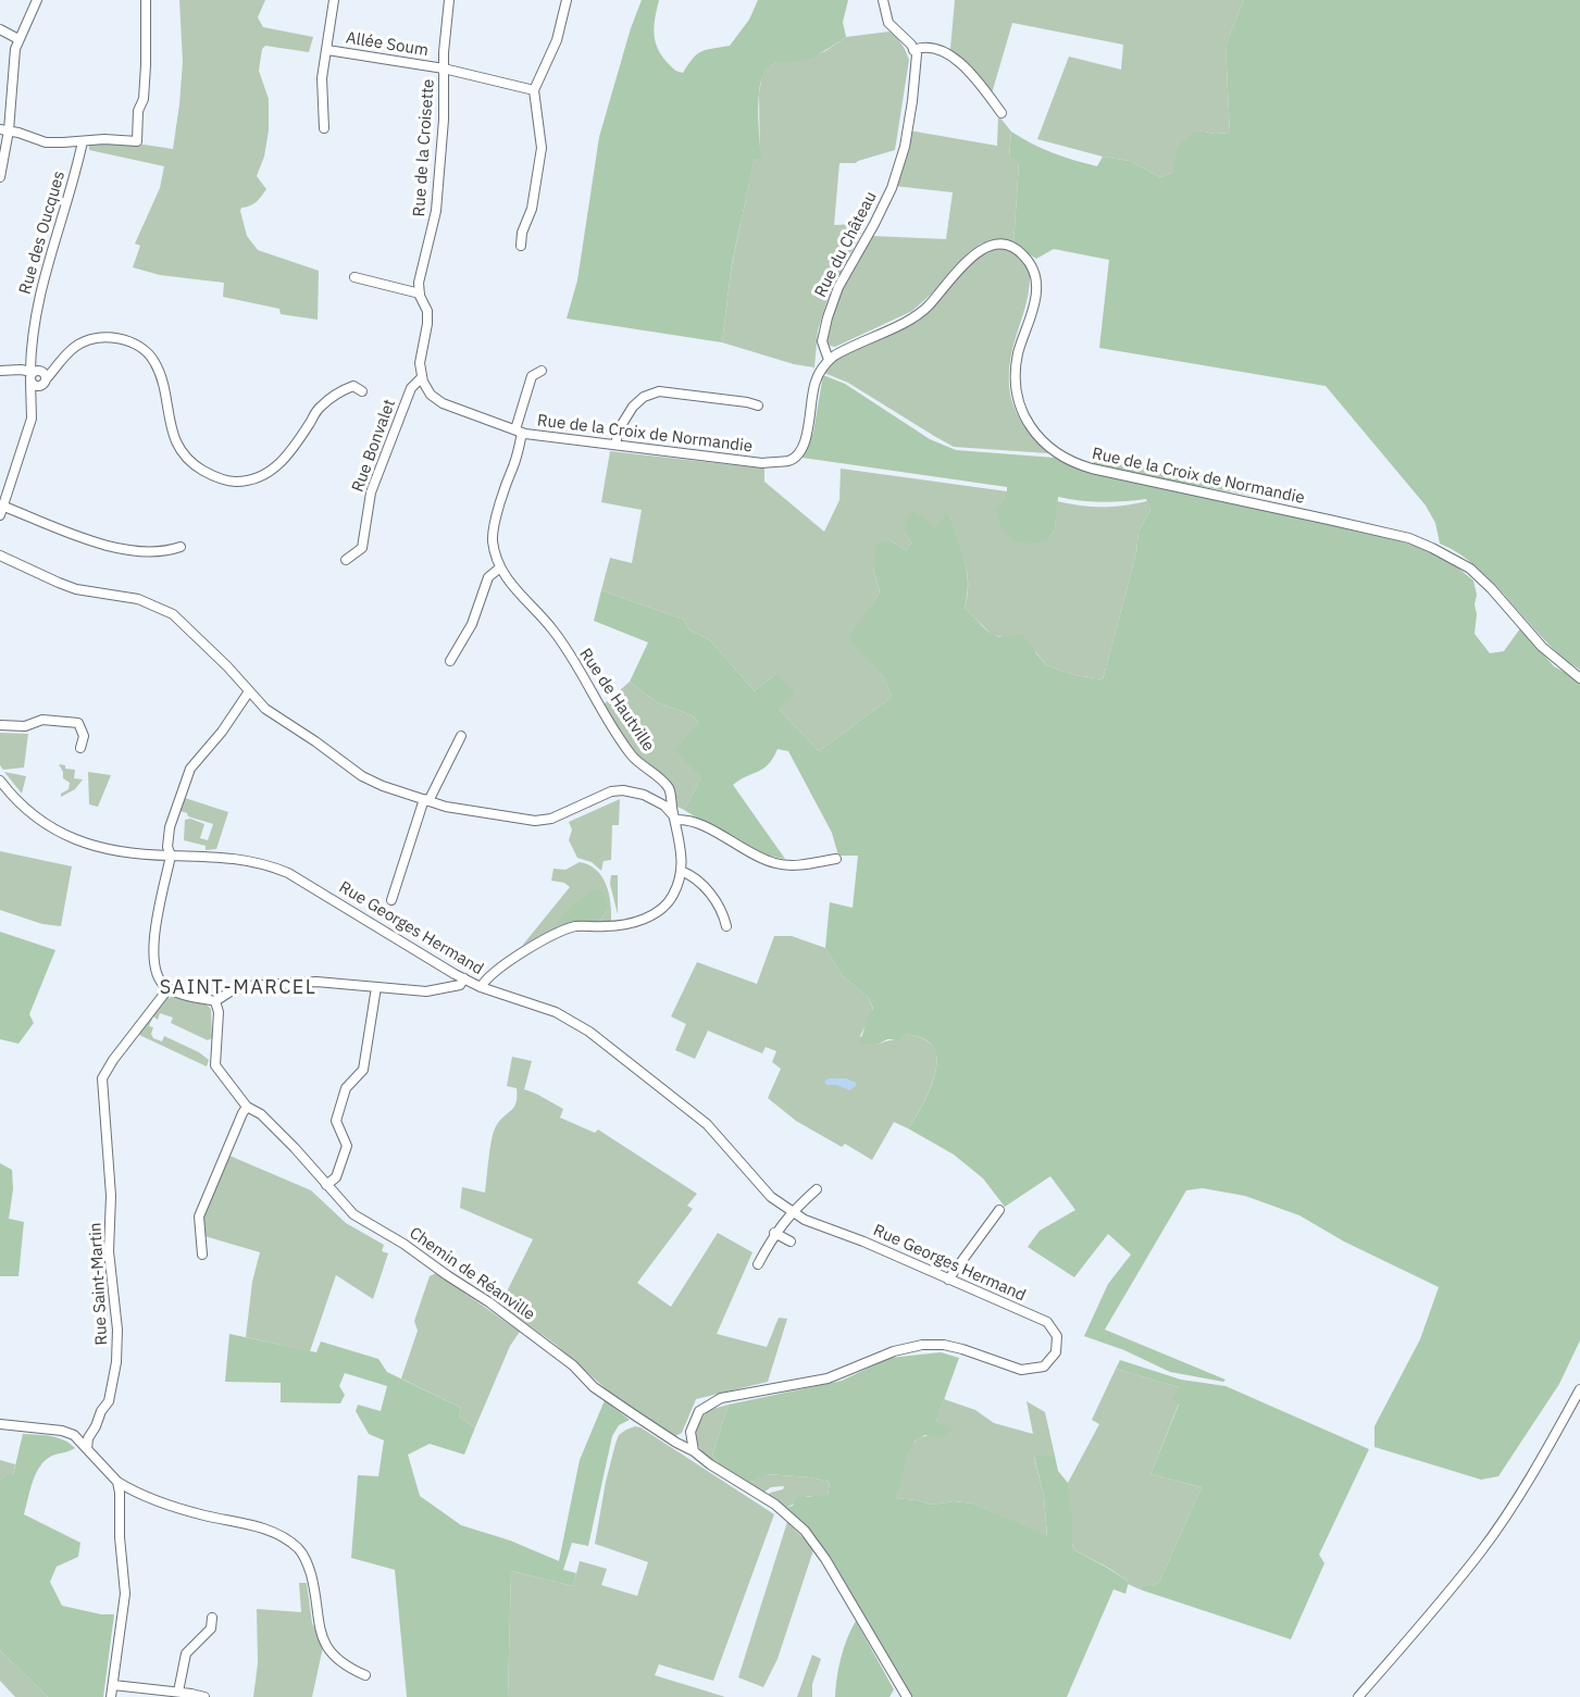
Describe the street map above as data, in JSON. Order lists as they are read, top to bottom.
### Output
{
  "streets": {
    "street": [
      "Allée Soum",
      "Rue de la Croisette",
      "Rue des Oucques",
      "Rue du Château",
      "Rue de la Croix de Normandie",
      "Rue Bonvalet",
      "Rue de Hautville",
      "Rue Georges Hermand",
      "Chemin de Réanville",
      "Rue Saint-Martin"
    ]
  },
  "crossings": [
    ["Allée Soum", "Rue de la Croisette"],
    ["Rue de la Croisette", "Rue Bonvalet"],
    ["Rue du Château", "Rue de la Croix de Normandie"],
    ["Rue de la Croix de Normandie", "Rue de Hautville"],
    ["Rue de Hautville", "Rue Georges Hermand"],
    ["Rue Georges Hermand", "Chemin de Réanville"]
  ],
  "districts": ["SAINT-MARCEL"]
}
